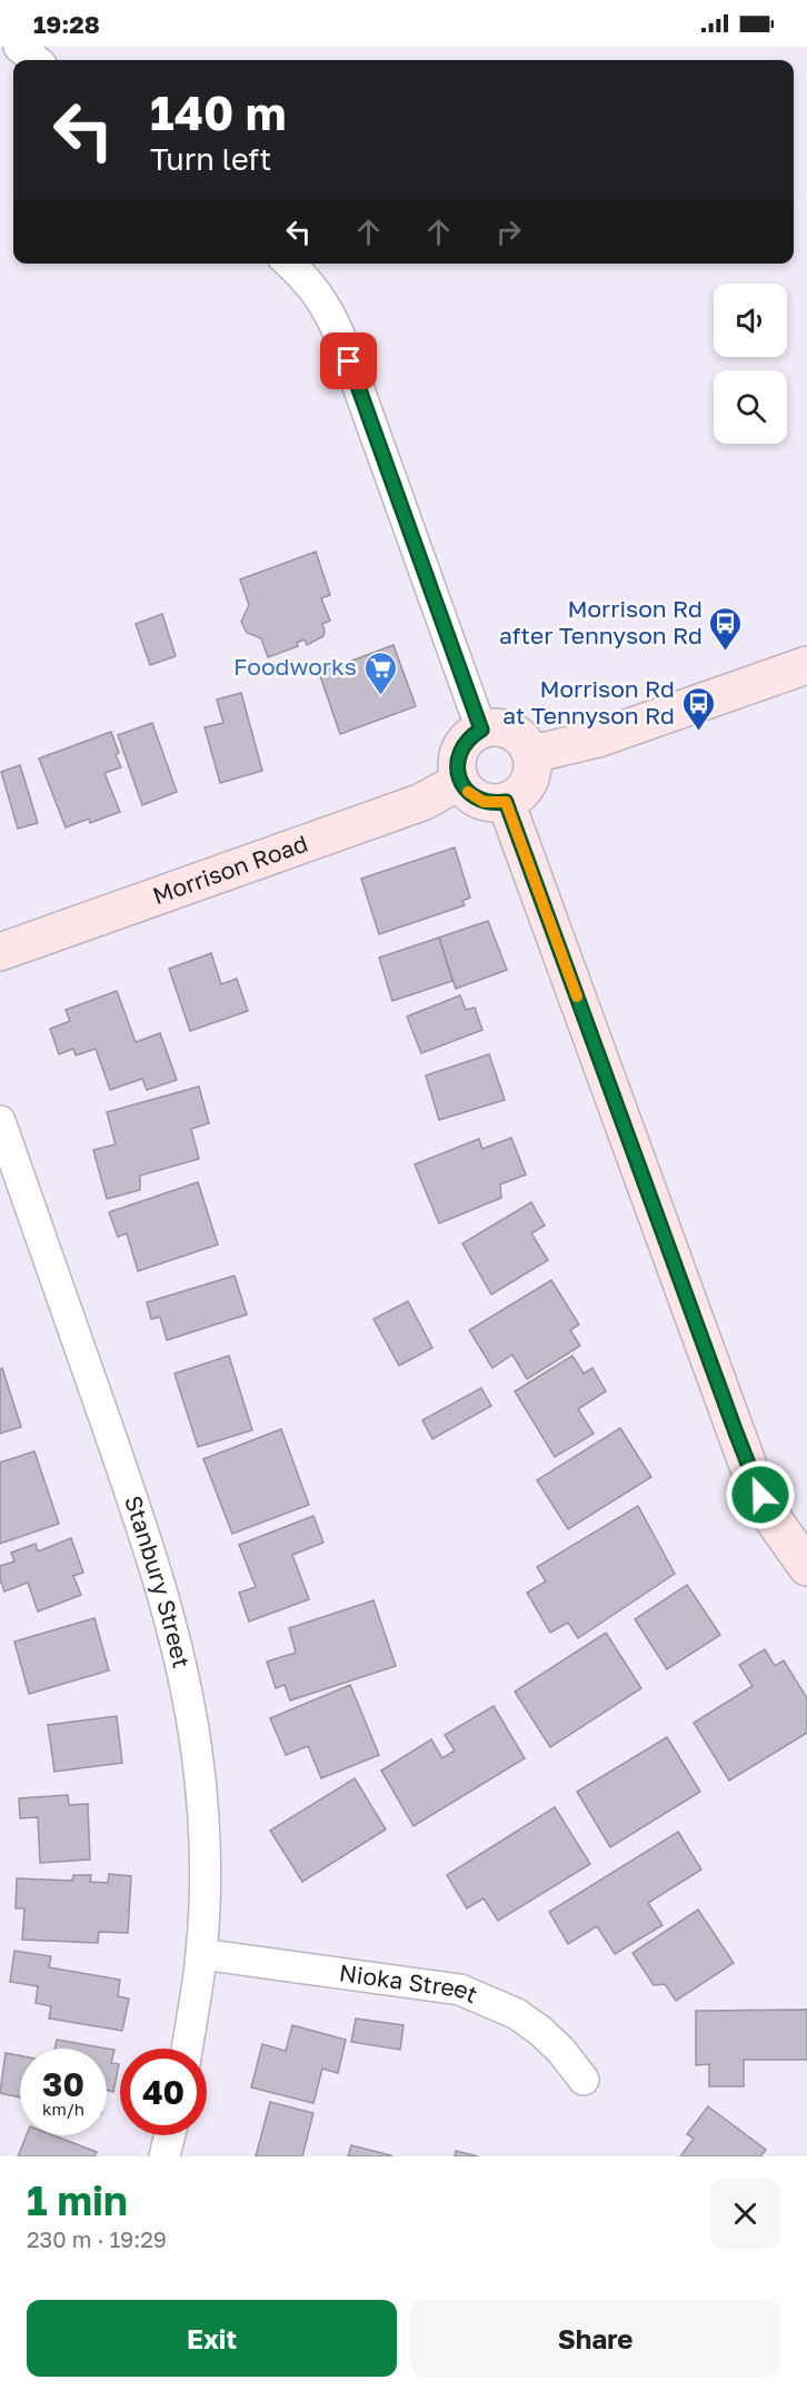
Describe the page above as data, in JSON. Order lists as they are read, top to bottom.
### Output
{
  "streets": {
    "street": ["Morrison Road", "Stanbury Street", "Nioka Street"]
  },
  "crossings": [
    ["Stanbury Street", "Nioka Street"]
  ],
  "places": {
    "bus stop": ["Morrison Rd after Tennyson Rd", "Morrison Rd at Tennyson Rd"],
    "supermarket": ["Foodworks"]
  },
  "page": {
    "status": "19:28",
    "turn": ["140 m", "Turn left"],
    "speed": "30 km/h",
    "limit": "40",
    "heading": ["1 min", "230 m · 19:29"],
    "buttons": ["Exit", "Share"]
  }
}
